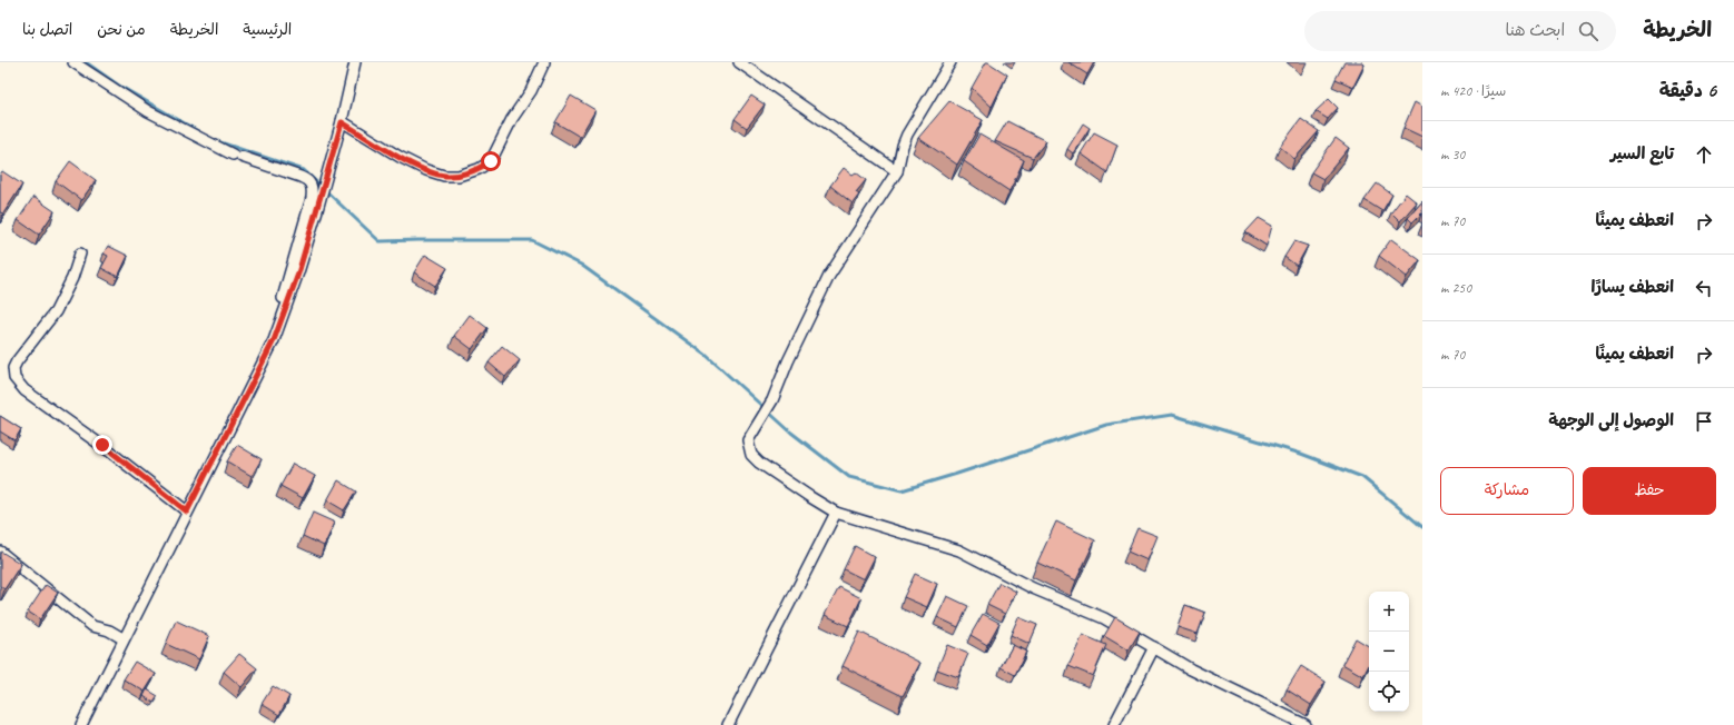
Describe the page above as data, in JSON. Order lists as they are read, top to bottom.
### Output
{
  "page": {
    "header": "الخريطة",
    "search": "ابحث هنا",
    "nav": [
      "الرئيسية",
      "الخريطة",
      "من نحن",
      "اتصل بنا"
    ],
    "heading": ["6 دقيقة", "سيرًا · 420 m"],
    "list": [
      ["تابع السير", "30 m"],
      ["انعطف يمينًا", "70 m"],
      ["انعطف يسارًا", "250 m"],
      ["انعطف يمينًا", "70 m"],
      "الوصول إلى الوجهة"
    ],
    "buttons": ["حفظ", "مشاركة"],
    "map_buttons": ["+", "−"]
  }
}
